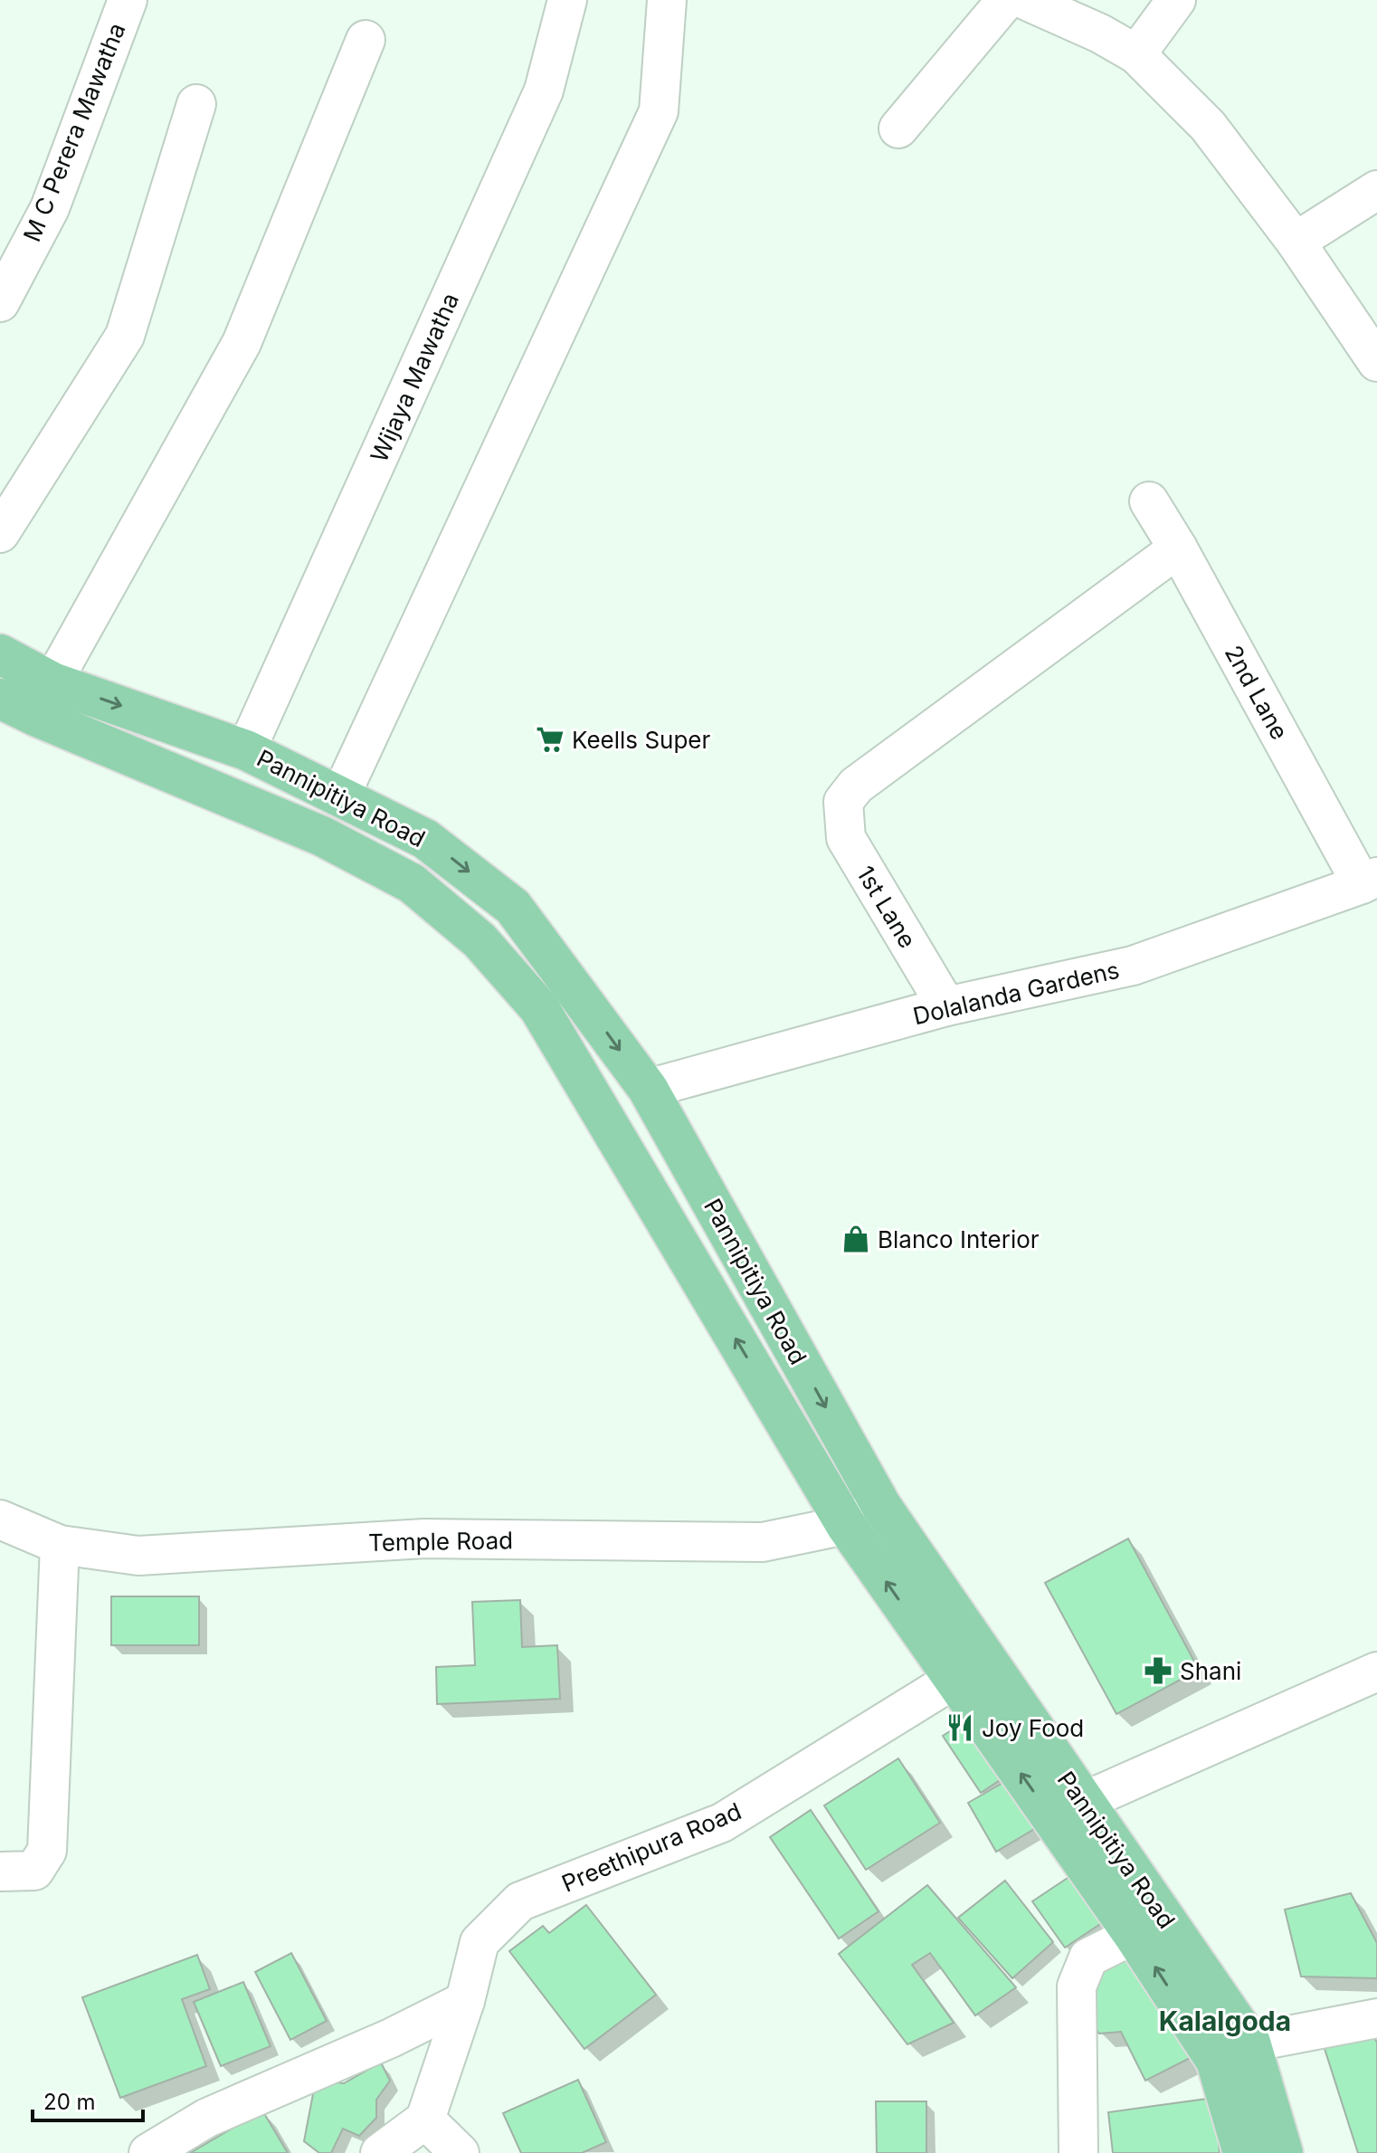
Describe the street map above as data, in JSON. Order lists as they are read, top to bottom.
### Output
{
  "streets": {
    "main road": ["Pannipitiya Road"],
    "street": [
      "M C Perera Mawatha",
      "Wijaya Mawatha",
      "2nd Lane",
      "1st Lane",
      "Dolalanda Gardens",
      "Temple Road",
      "Preethipura Road"
    ]
  },
  "crossings": [
    ["Wijaya Mawatha", "Pannipitiya Road"],
    ["2nd Lane", "1st Lane"],
    ["2nd Lane", "Dolalanda Gardens"],
    ["Pannipitiya Road", "Dolalanda Gardens"],
    ["Pannipitiya Road", "Temple Road"],
    ["Pannipitiya Road", "Preethipura Road"],
    ["1st Lane", "Dolalanda Gardens"]
  ],
  "districts": ["Kalalgoda"],
  "places": {
    "supermarket": ["Keells Super"],
    "shop": ["Blanco Interior"],
    "pharmacy": ["Shani"],
    "restaurant": ["Joy Food"]
  },
  "scale_bar": "20 m"
}
